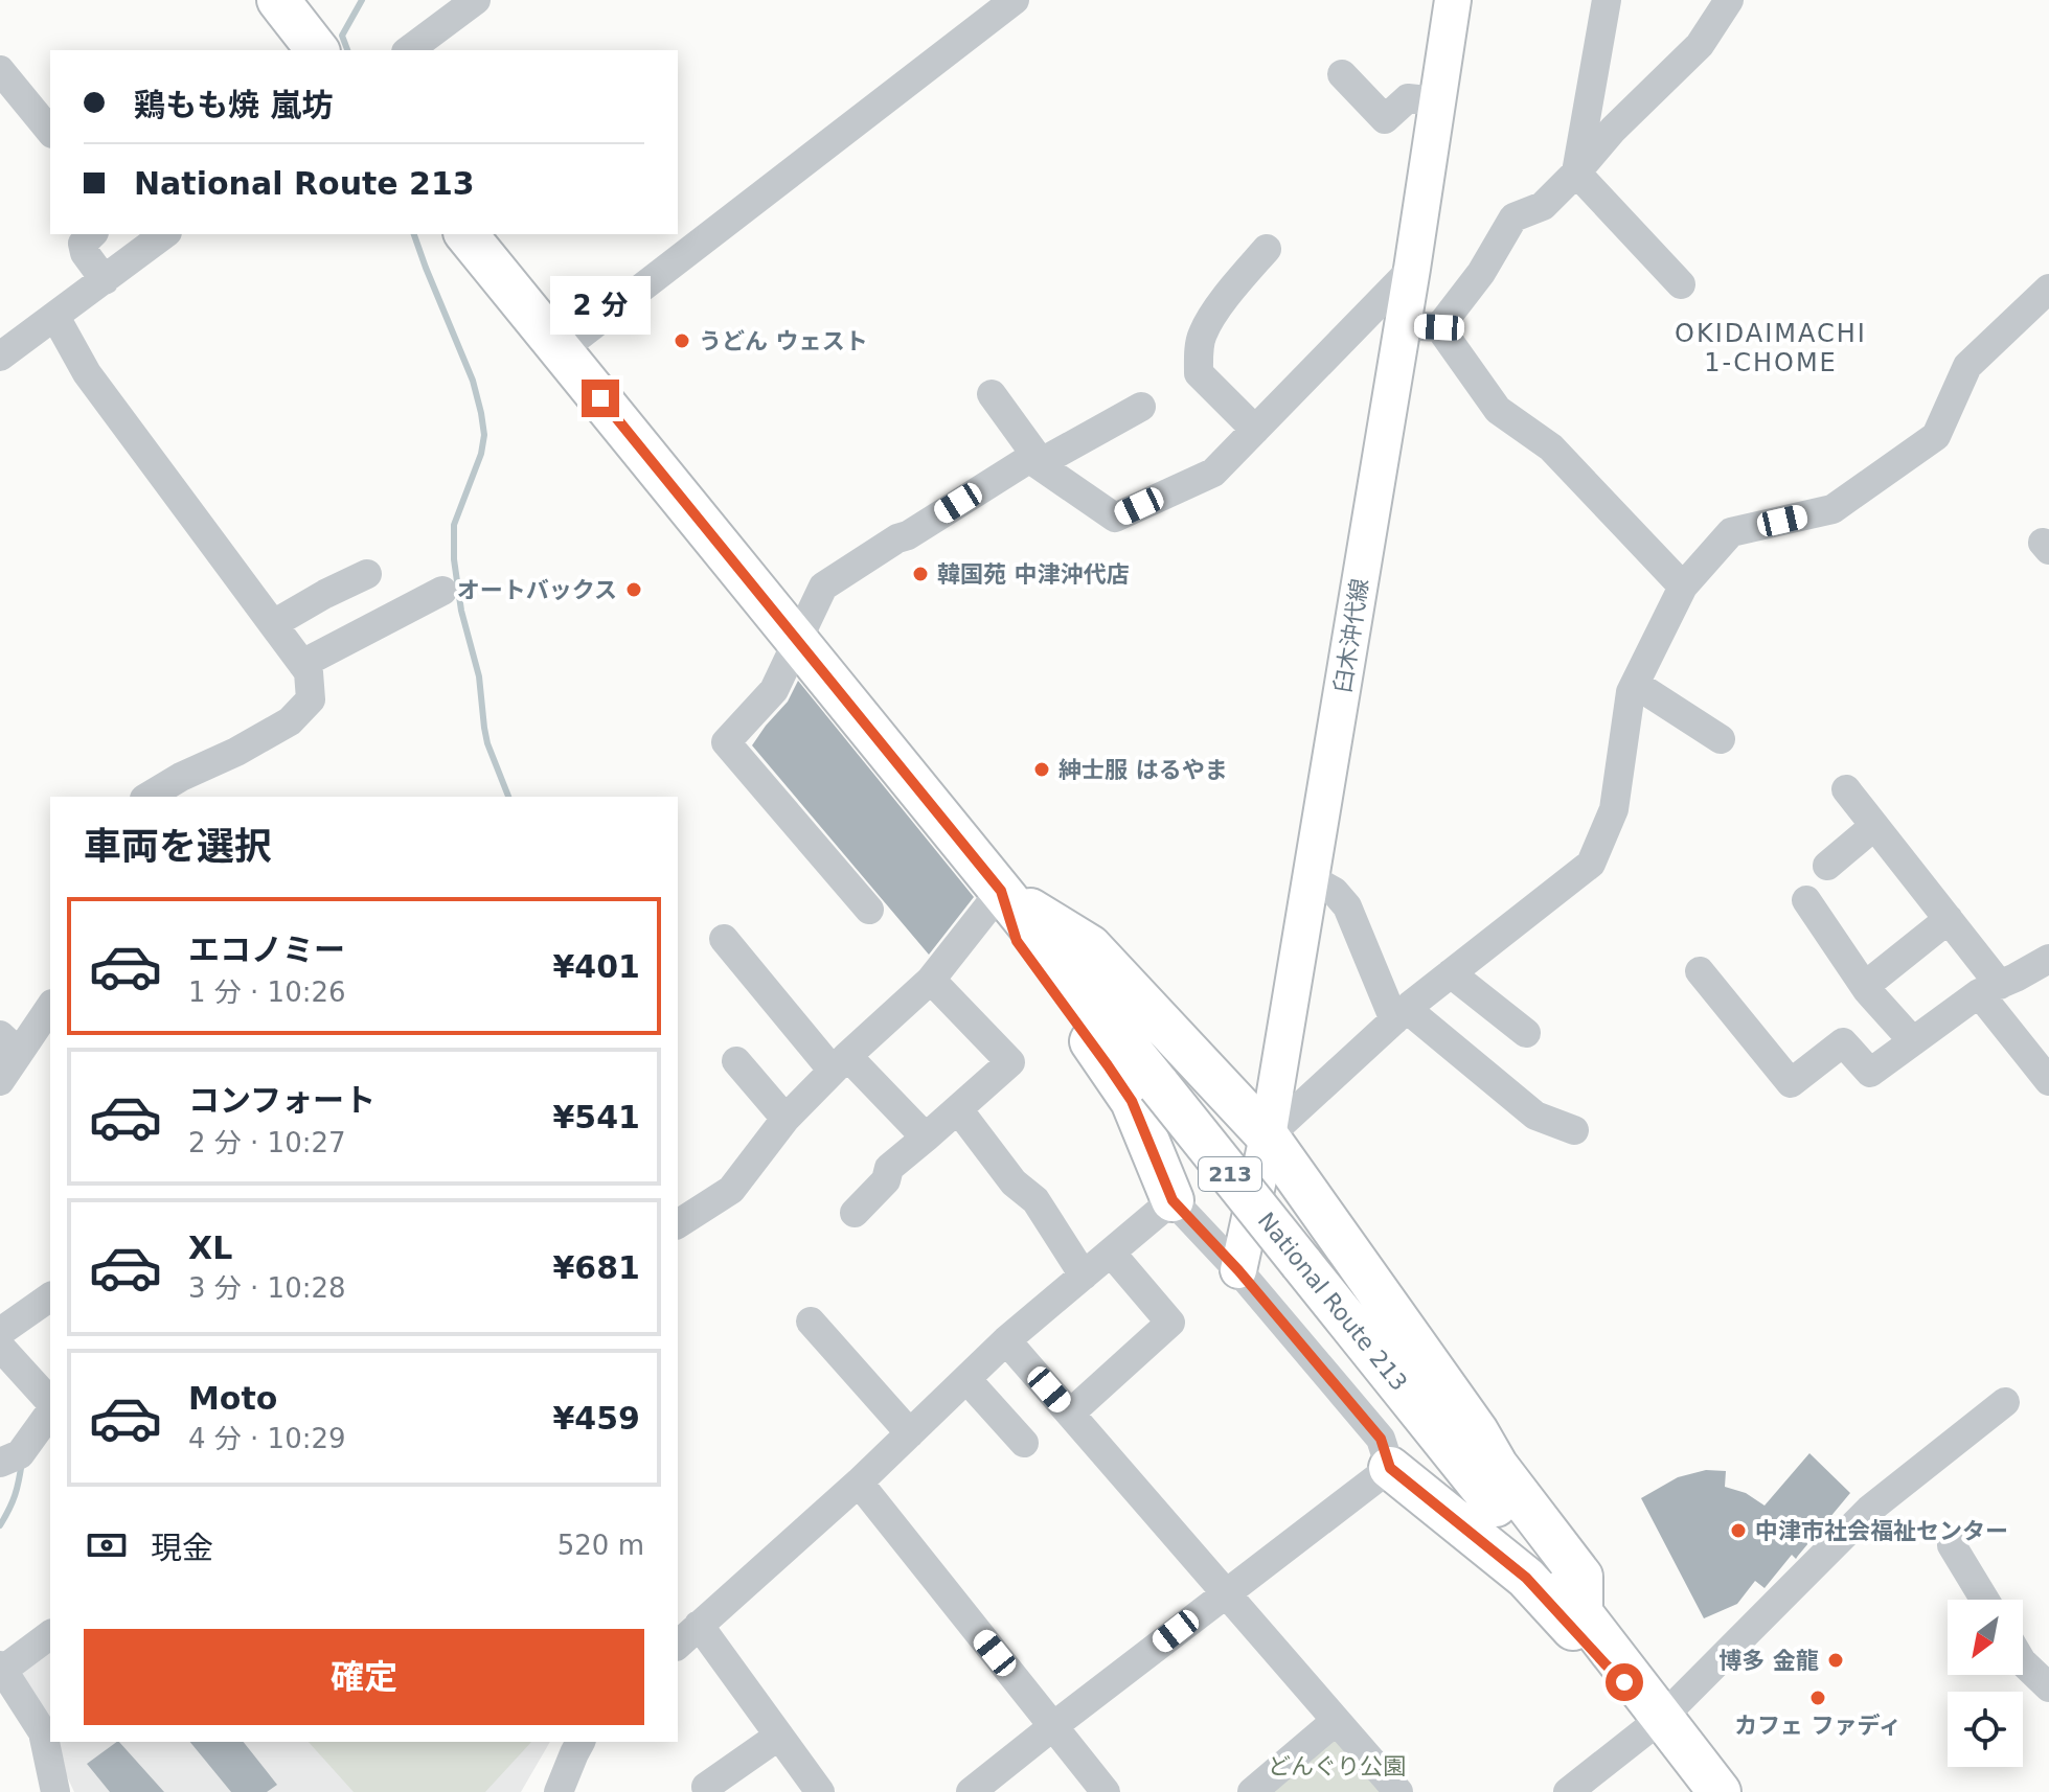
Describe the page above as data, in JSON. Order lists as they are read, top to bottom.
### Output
{
  "streets": {
    "highway": ["213", "National Route 213"],
    "main road": ["臼木沖代線"]
  },
  "districts": ["OKIDAIMACHI 1-CHOME"],
  "parks": ["どんぐり公園"],
  "places": [
    "うどん ウェスト",
    "韓国苑 中津沖代店",
    "オートバックス",
    "紳士服 はるやま",
    "中津市社会福祉センター",
    "博多 金龍",
    "カフェ ファディ"
  ],
  "north": "bottom left",
  "page": {
    "banner": ["鶏もも焼 嵐坊", "National Route 213"],
    "bubble": "2 分",
    "heading": "車両を選択",
    "list": [
      {
        "name": "エコノミー",
        "note": "1 分 · 10:26",
        "value": "¥401"
      },
      {
        "name": "コンフォート",
        "note": "2 分 · 10:27",
        "value": "¥541"
      },
      {
        "name": "XL",
        "note": "3 分 · 10:28",
        "value": "¥681"
      },
      {
        "name": "Moto",
        "note": "4 分 · 10:29",
        "value": "¥459"
      }
    ],
    "pay": ["現金", "520 m"],
    "buttons": "確定"
  }
}
